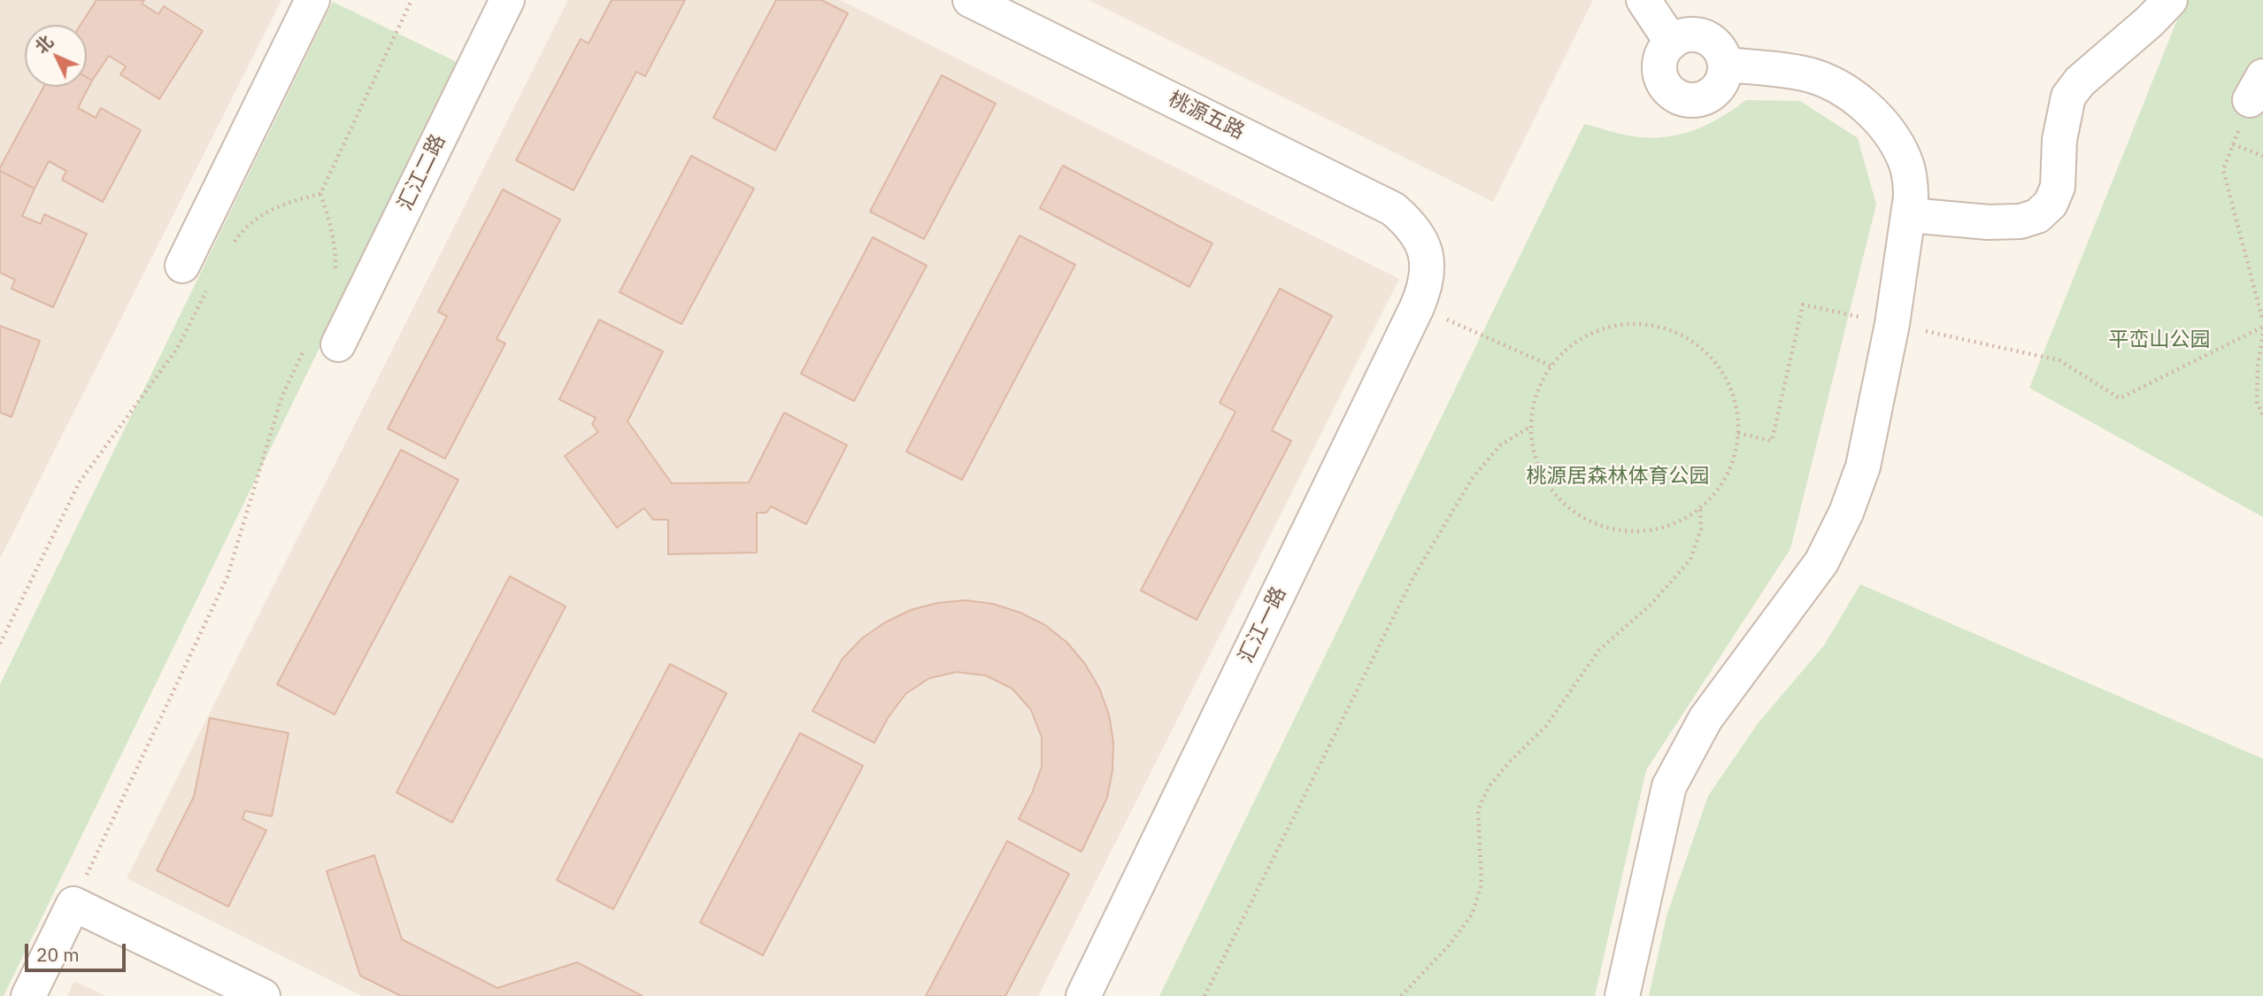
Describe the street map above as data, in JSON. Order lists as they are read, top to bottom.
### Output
{
  "streets": {
    "street": ["桃源五路", "汇江二路", "汇江一路"]
  },
  "crossings": [
    ["桃源五路", "汇江一路"]
  ],
  "parks": ["平峦山公园", "桃源居森林体育公园"],
  "scale_bar": "20 m",
  "north": "top left"
}
